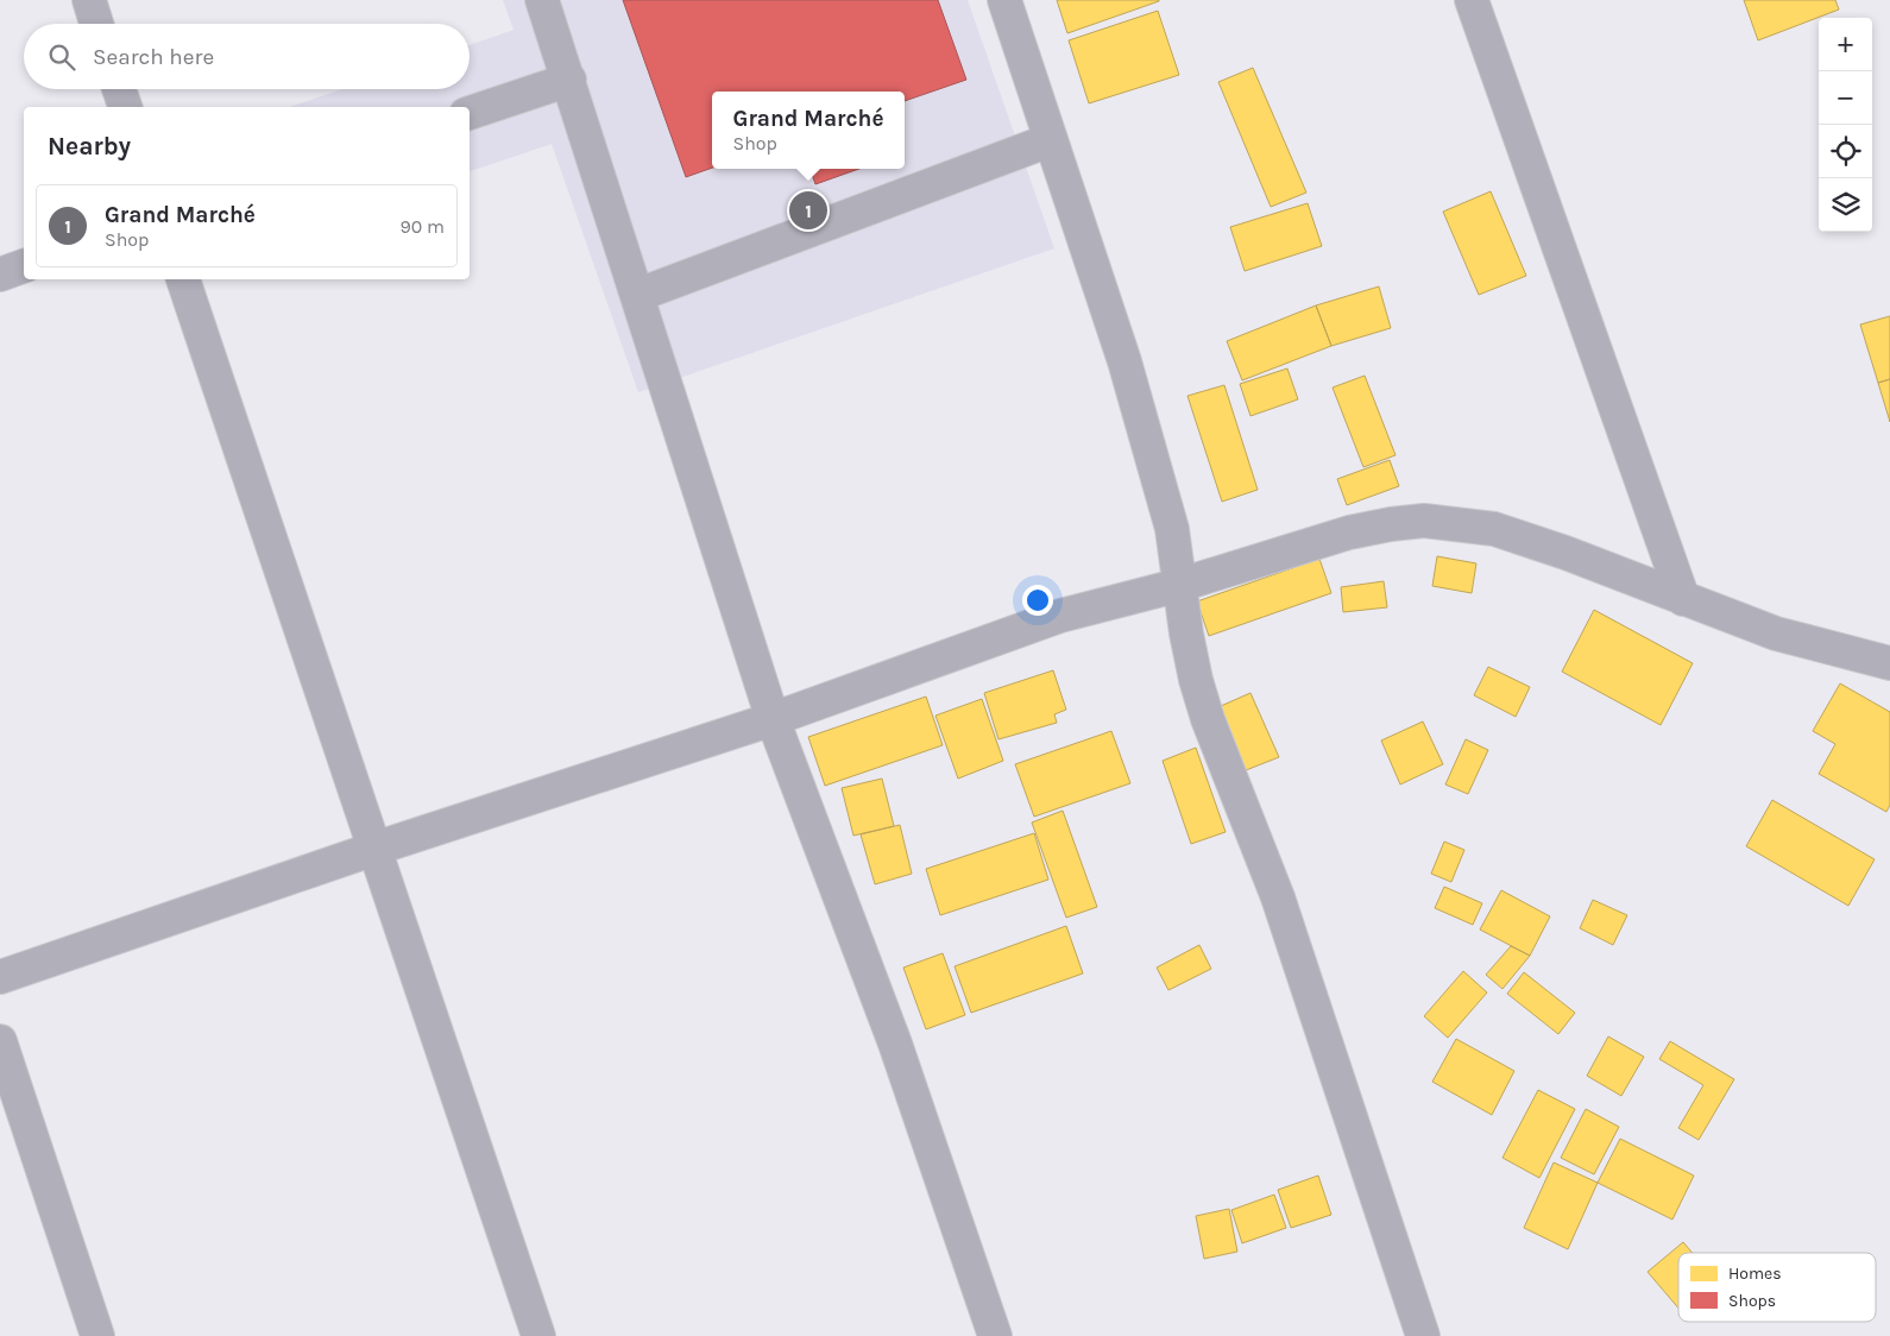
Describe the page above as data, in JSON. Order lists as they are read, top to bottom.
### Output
{
  "legend": ["Homes", "Shops"],
  "page": {
    "map_buttons": ["+", "−"],
    "search": "Search here",
    "popup": ["Grand Marché", "Shop"],
    "heading": "Nearby",
    "list": [
      {
        "mark": "1",
        "name": "Grand Marché",
        "note": "Shop",
        "value": "90 m"
      }
    ],
    "pins": "1"
  }
}
